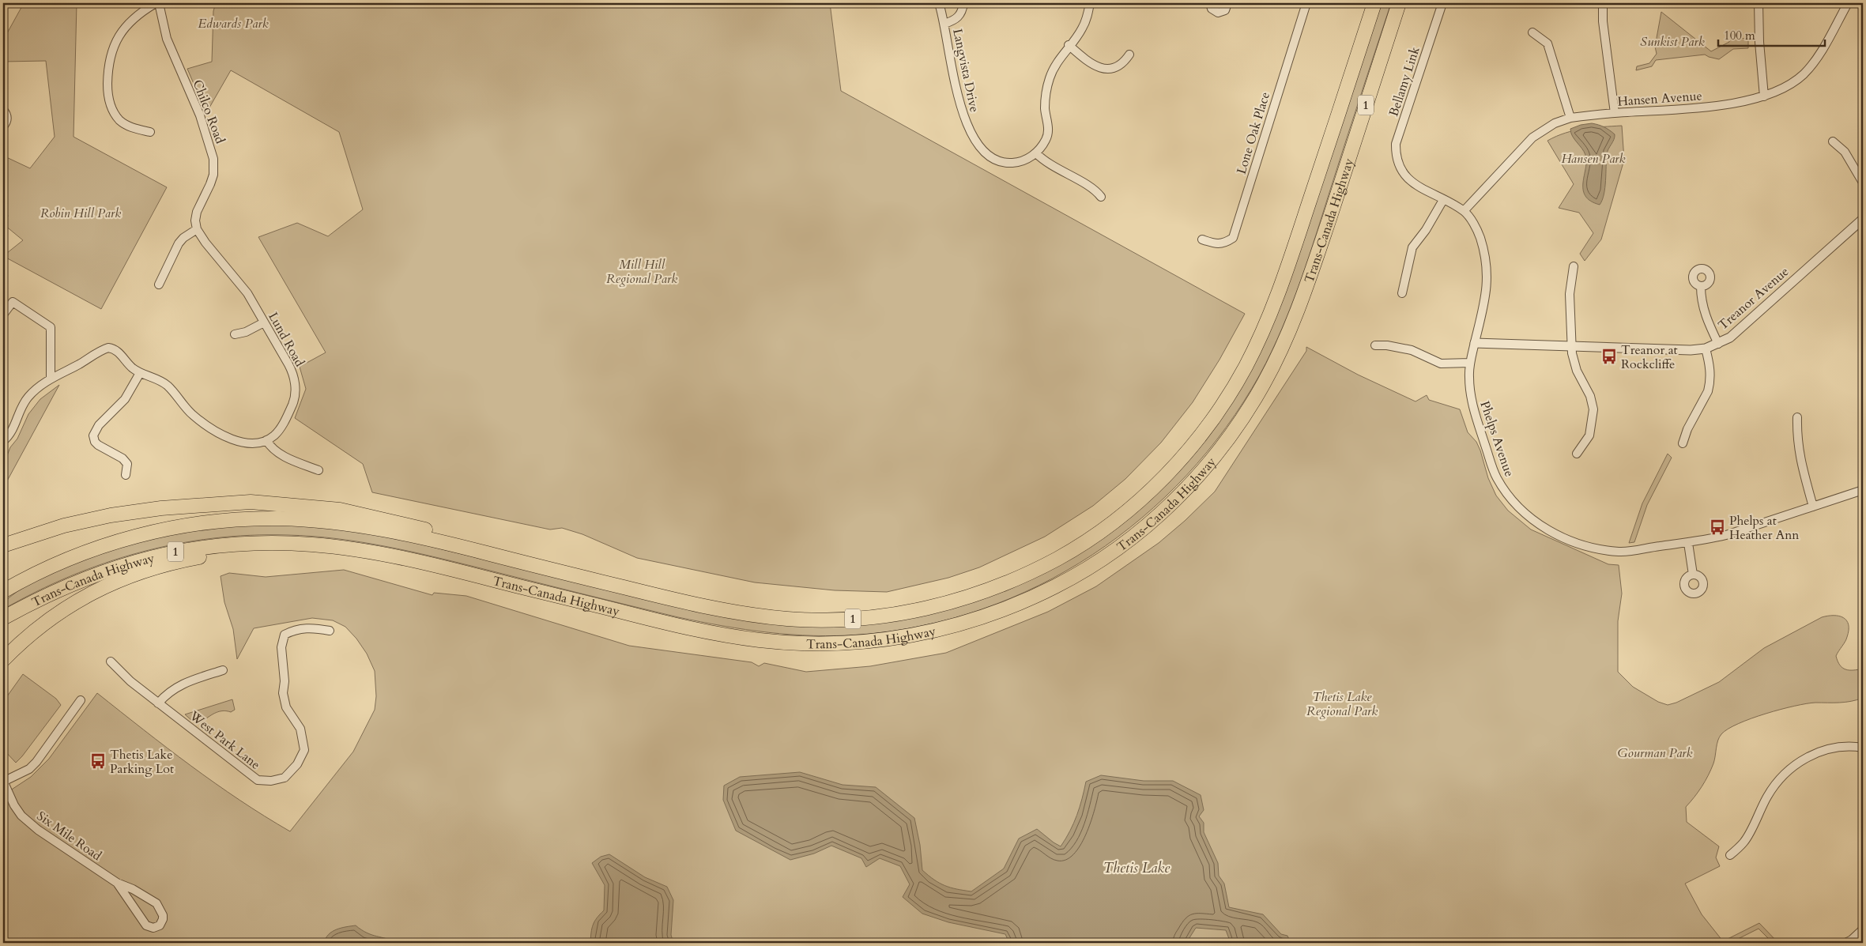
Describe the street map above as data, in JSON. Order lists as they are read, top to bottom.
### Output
{
  "streets": {
    "highway": ["1", "Trans-Canada Highway"],
    "street": [
      "Langvista Drive",
      "Bellamy Link",
      "Hansen Avenue",
      "Chilco Road",
      "Lone Oak Place",
      "Treanor Avenue",
      "Lund Road",
      "Phelps Avenue",
      "West Park Lane",
      "Six Mile Road"
    ]
  },
  "crossings": [
    ["Bellamy Link", "Phelps Avenue"],
    ["Hansen Avenue", "Phelps Avenue"],
    ["Chilco Road", "Lund Road"],
    ["Treanor Avenue", "Phelps Avenue"]
  ],
  "water": ["Thetis Lake"],
  "parks": [
    "Edwards Park",
    "Sunkist Park",
    "Hansen Park",
    "Robin Hill Park",
    "Mill Hill Regional Park",
    "Thetis Lake Regional Park",
    "Gourman Park"
  ],
  "places": {
    "bus stop": ["Treanor at Rockcliffe", "Phelps at Heather Ann", "Thetis Lake Parking Lot"]
  },
  "scale_bar": "100 m"
}
